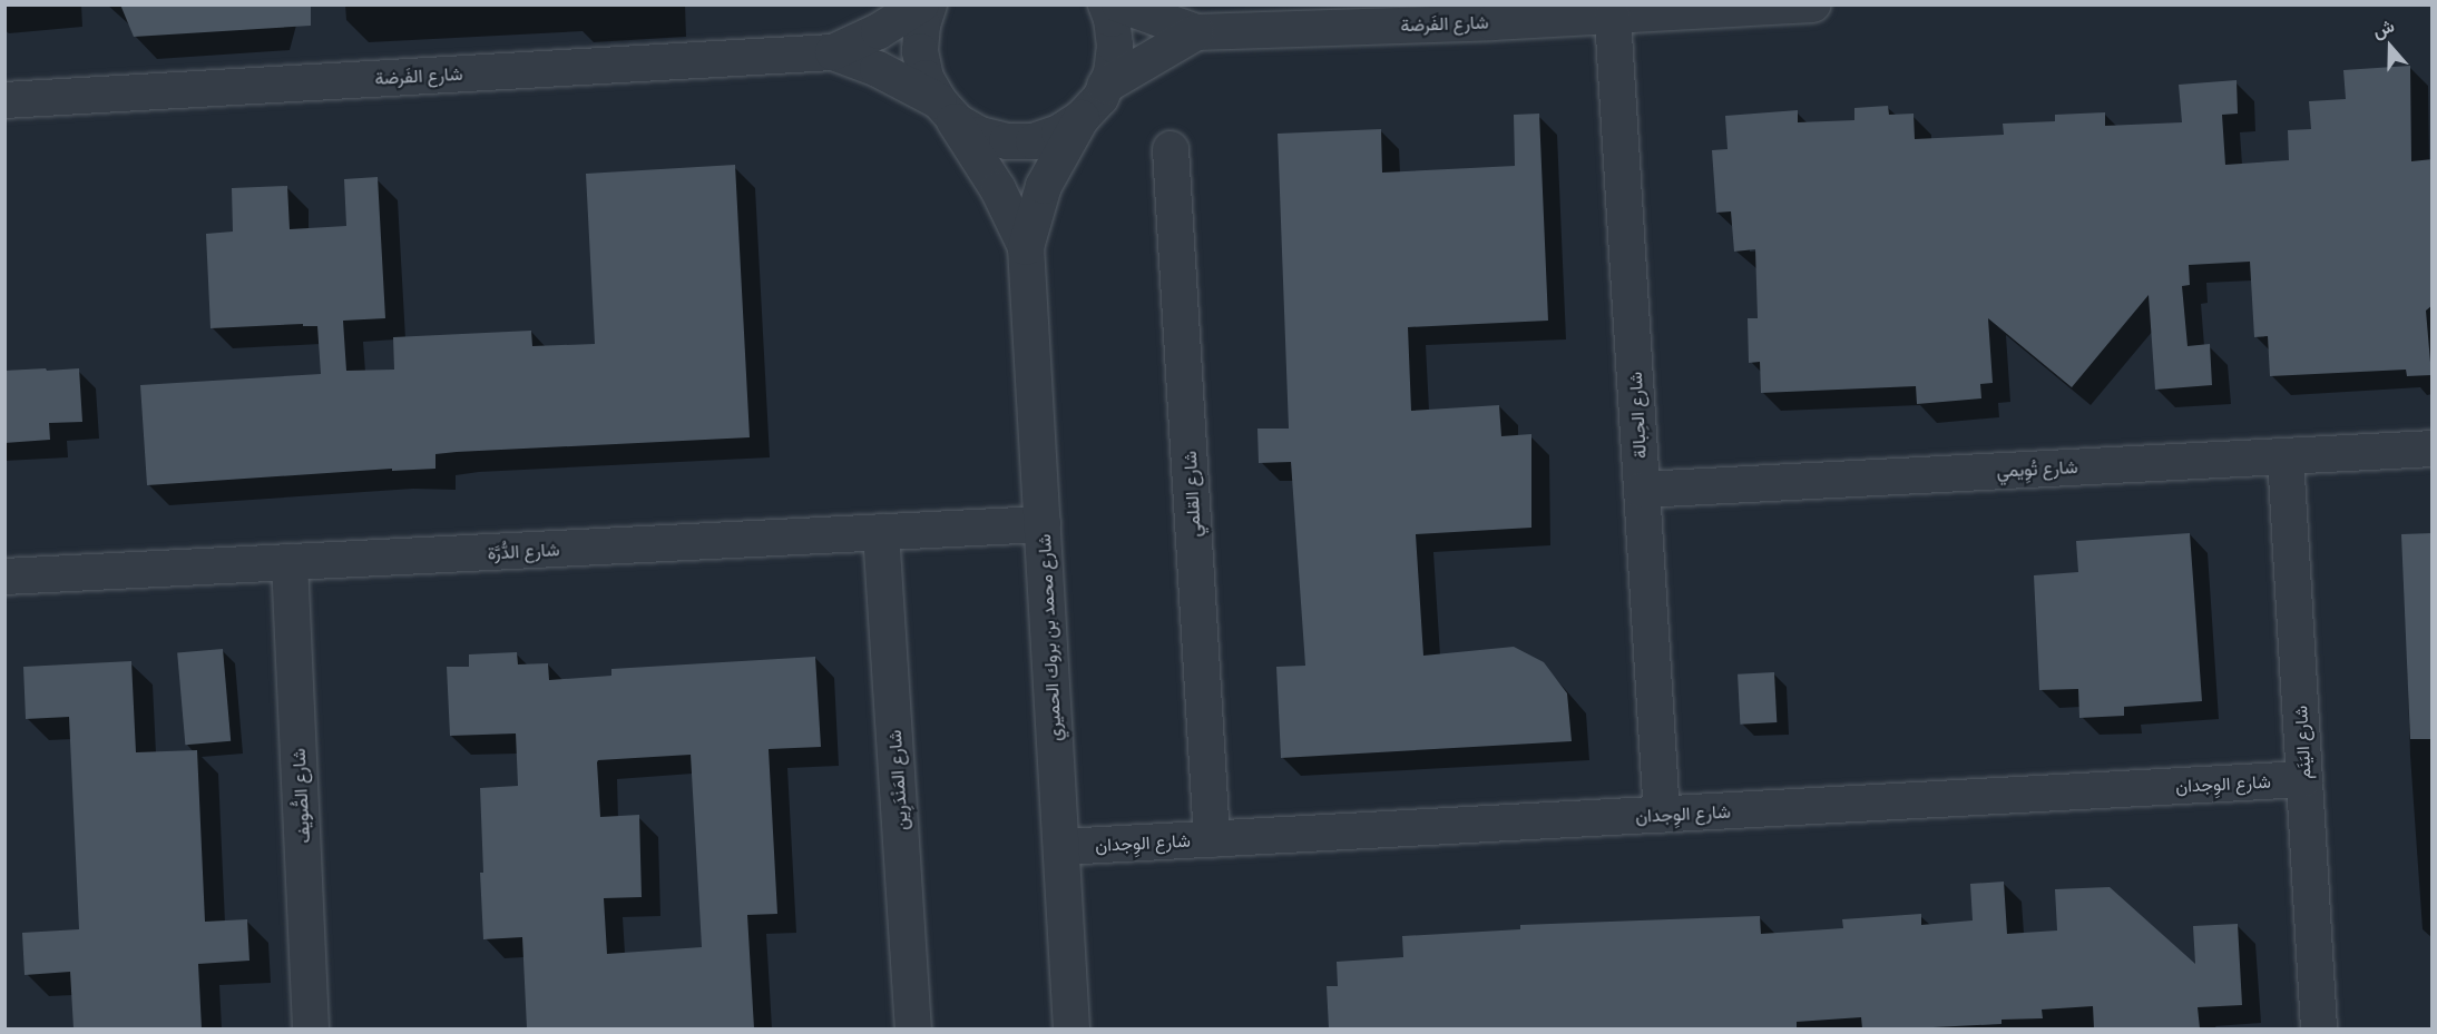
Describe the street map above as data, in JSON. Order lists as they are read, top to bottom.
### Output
{
  "streets": {
    "street": [
      "شارع الفَرضة",
      "شارع الحِبالة",
      "شارع تُوِيمي",
      "شارع القلمي",
      "شارع الدُّرَّة",
      "شارع محمد بن بروك الحميري",
      "شارع اليَنَم",
      "شارع المَنْدَرِين",
      "شارع الوِجدان",
      "شارع الصُّويف"
    ]
  },
  "crossings": [
    ["شارع الفَرضة", "شارع الحِبالة"],
    ["شارع الفَرضة", "شارع محمد بن بروك الحميري"],
    ["شارع الحِبالة", "شارع تُوِيمي"],
    ["شارع الحِبالة", "شارع الوِجدان"],
    ["شارع تُوِيمي", "شارع اليَنَم"],
    ["شارع القلمي", "شارع الوِجدان"],
    ["شارع الدُّرَّة", "شارع محمد بن بروك الحميري"],
    ["شارع الدُّرَّة", "شارع المَنْدَرِين"],
    ["شارع الدُّرَّة", "شارع الصُّويف"],
    ["شارع محمد بن بروك الحميري", "شارع الوِجدان"],
    ["شارع اليَنَم", "شارع الوِجدان"]
  ],
  "north": "top"
}
